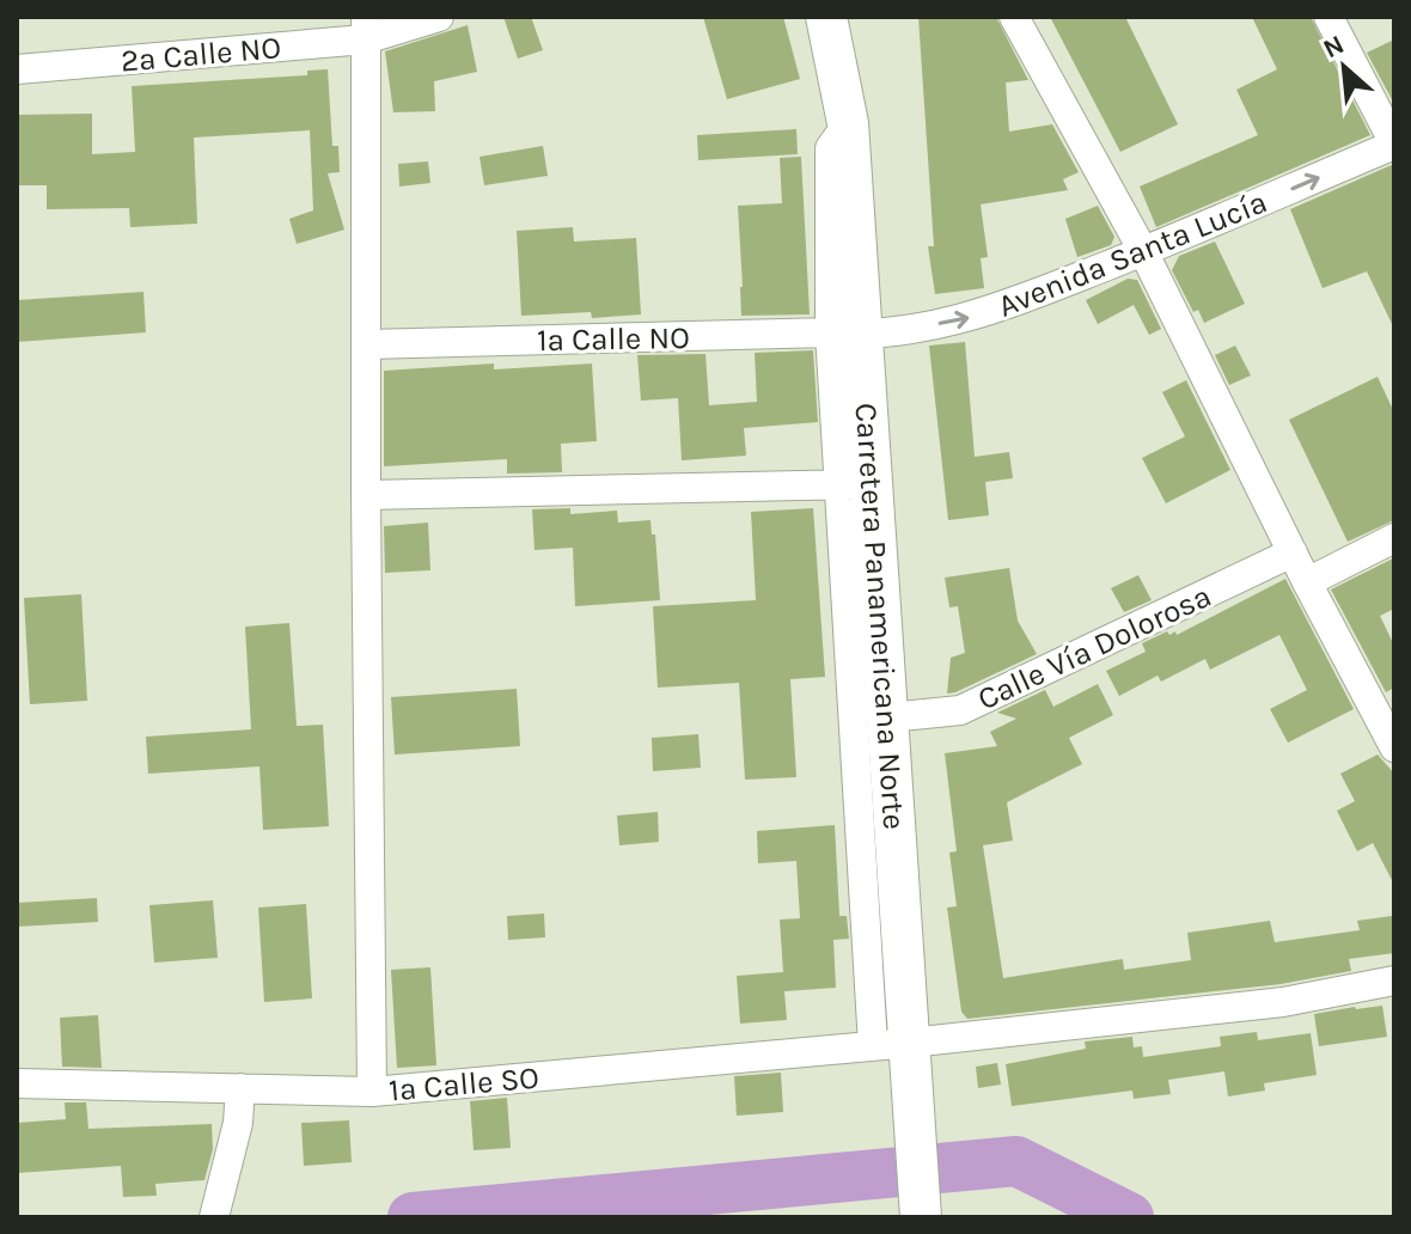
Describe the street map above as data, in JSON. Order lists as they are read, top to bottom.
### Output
{
  "streets": {
    "highway": ["Carretera Panamericana Norte"],
    "street": [
      "2a Calle NO",
      "Avenida Santa Lucía",
      "1a Calle NO",
      "Calle Vía Dolorosa",
      "1a Calle SO"
    ]
  },
  "crossings": [
    ["Avenida Santa Lucía", "1a Calle NO"],
    ["Avenida Santa Lucía", "Carretera Panamericana Norte"],
    ["1a Calle NO", "Carretera Panamericana Norte"],
    ["Carretera Panamericana Norte", "Calle Vía Dolorosa"],
    ["Carretera Panamericana Norte", "1a Calle SO"]
  ],
  "one_way": ["Avenida Santa Lucía"],
  "north": "top left"
}
